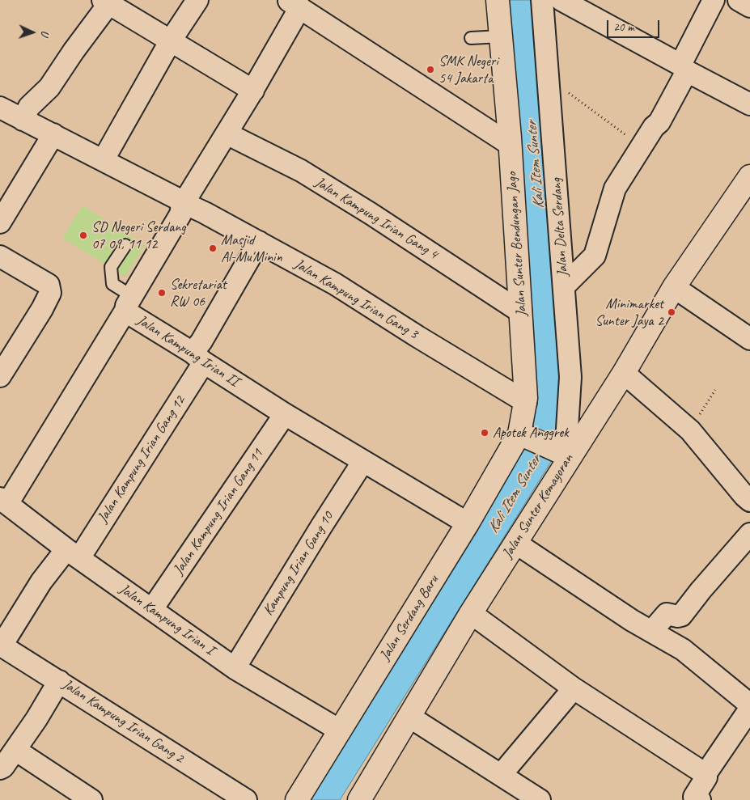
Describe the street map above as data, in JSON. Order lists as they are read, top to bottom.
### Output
{
  "streets": {
    "main road": ["Jalan Sunter Bendungan Jago", "Jalan Sunter Kemayoran", "Jalan Serdang Baru"],
    "street": [
      "Jalan Kampung Irian Gang 4",
      "Jalan Delta Serdang",
      "Jalan Kampung Irian Gang 3",
      "Jalan Kampung Irian II",
      "Jalan Kampung Irian Gang 12",
      "Jalan Kampung Irian Gang 11",
      "Kampung Irian Gang 10",
      "Jalan Kampung Irian I",
      "Jalan Kampung Irian Gang 2"
    ]
  },
  "crossings": [
    ["Jalan Kampung Irian Gang 4", "Jalan Sunter Bendungan Jago"],
    ["Jalan Kampung Irian Gang 4", "Jalan Kampung Irian II"],
    ["Jalan Delta Serdang", "Jalan Sunter Kemayoran"],
    ["Jalan Sunter Bendungan Jago", "Jalan Kampung Irian Gang 3"],
    ["Jalan Sunter Bendungan Jago", "Jalan Serdang Baru"],
    ["Jalan Kampung Irian Gang 3", "Jalan Kampung Irian II"],
    ["Jalan Kampung Irian Gang 3", "Jalan Kampung Irian Gang 12"],
    ["Jalan Kampung Irian II", "Jalan Kampung Irian Gang 12"],
    ["Jalan Kampung Irian II", "Jalan Kampung Irian Gang 11"],
    ["Jalan Kampung Irian II", "Kampung Irian Gang 10"],
    ["Jalan Kampung Irian II", "Jalan Serdang Baru"],
    ["Jalan Kampung Irian Gang 12", "Jalan Kampung Irian I"],
    ["Jalan Kampung Irian Gang 12", "Jalan Kampung Irian Gang 2"],
    ["Jalan Kampung Irian Gang 11", "Jalan Kampung Irian I"],
    ["Kampung Irian Gang 10", "Jalan Kampung Irian I"],
    ["Jalan Serdang Baru", "Jalan Kampung Irian I"]
  ],
  "water": ["Kali Item Sunter"],
  "places": [
    "SMK Negeri 54 Jakarta",
    "SD Negeri Serdang 07 09, 11 12",
    "Masjid Al-Mu'Minin",
    "Sekretariat RW 06",
    "Minimarket Sunter Jaya 2",
    "Apotek Anggrek"
  ],
  "scale_bar": "20 m",
  "north": "right"
}
